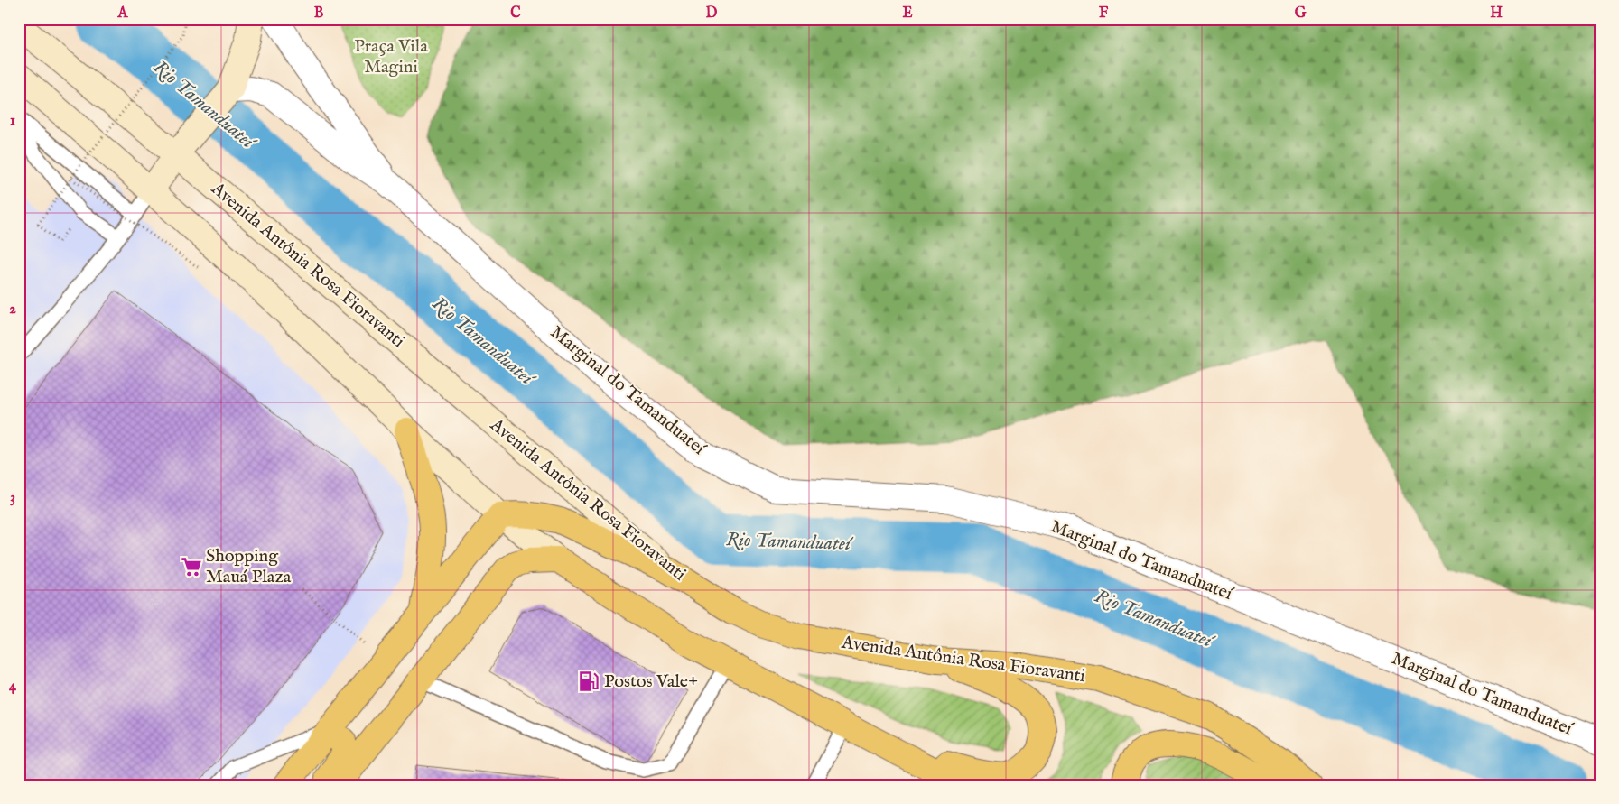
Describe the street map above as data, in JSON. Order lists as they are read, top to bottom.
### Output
{
  "streets": {
    "main road": ["Avenida Antônia Rosa Fioravanti"],
    "street": ["Marginal do Tamanduateí"]
  },
  "water": ["Rio Tamanduateí"],
  "parks": ["Praça Vila Magini"],
  "places": {
    "supermarket": ["Shopping Mauá Plaza"],
    "fuel station": ["Postos Vale+"]
  },
  "grid": {
    "columns": [
      "A",
      "B",
      "C",
      "D",
      "E",
      "F",
      "G",
      "H"
    ],
    "rows": [
      "1",
      "2",
      "3",
      "4"
    ]
  }
}
